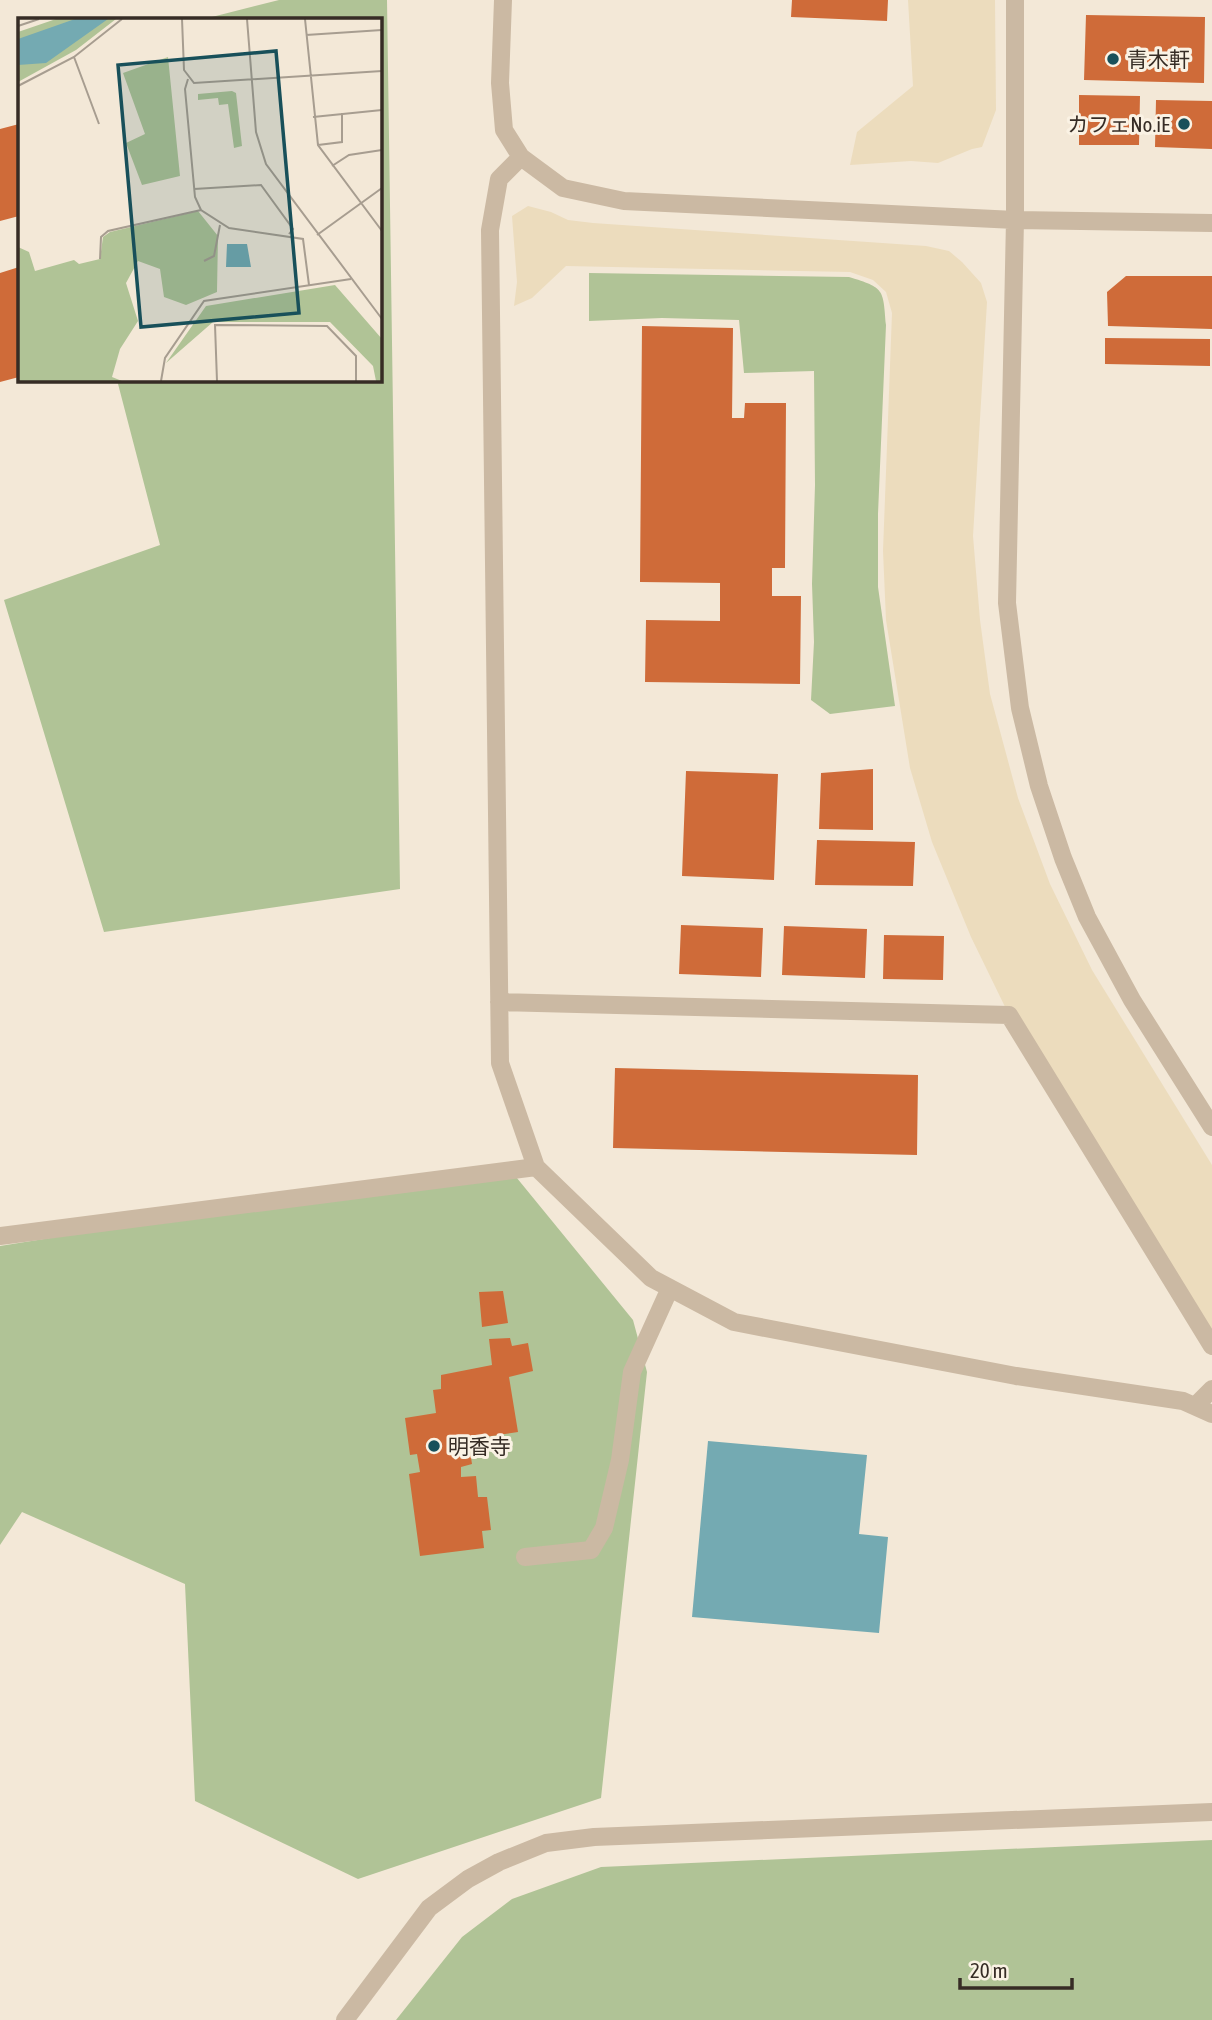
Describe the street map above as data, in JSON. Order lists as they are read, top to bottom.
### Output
{
  "places": ["青木軒", "カフェNo.iE", "明香寺"],
  "scale_bar": "20 m"
}
